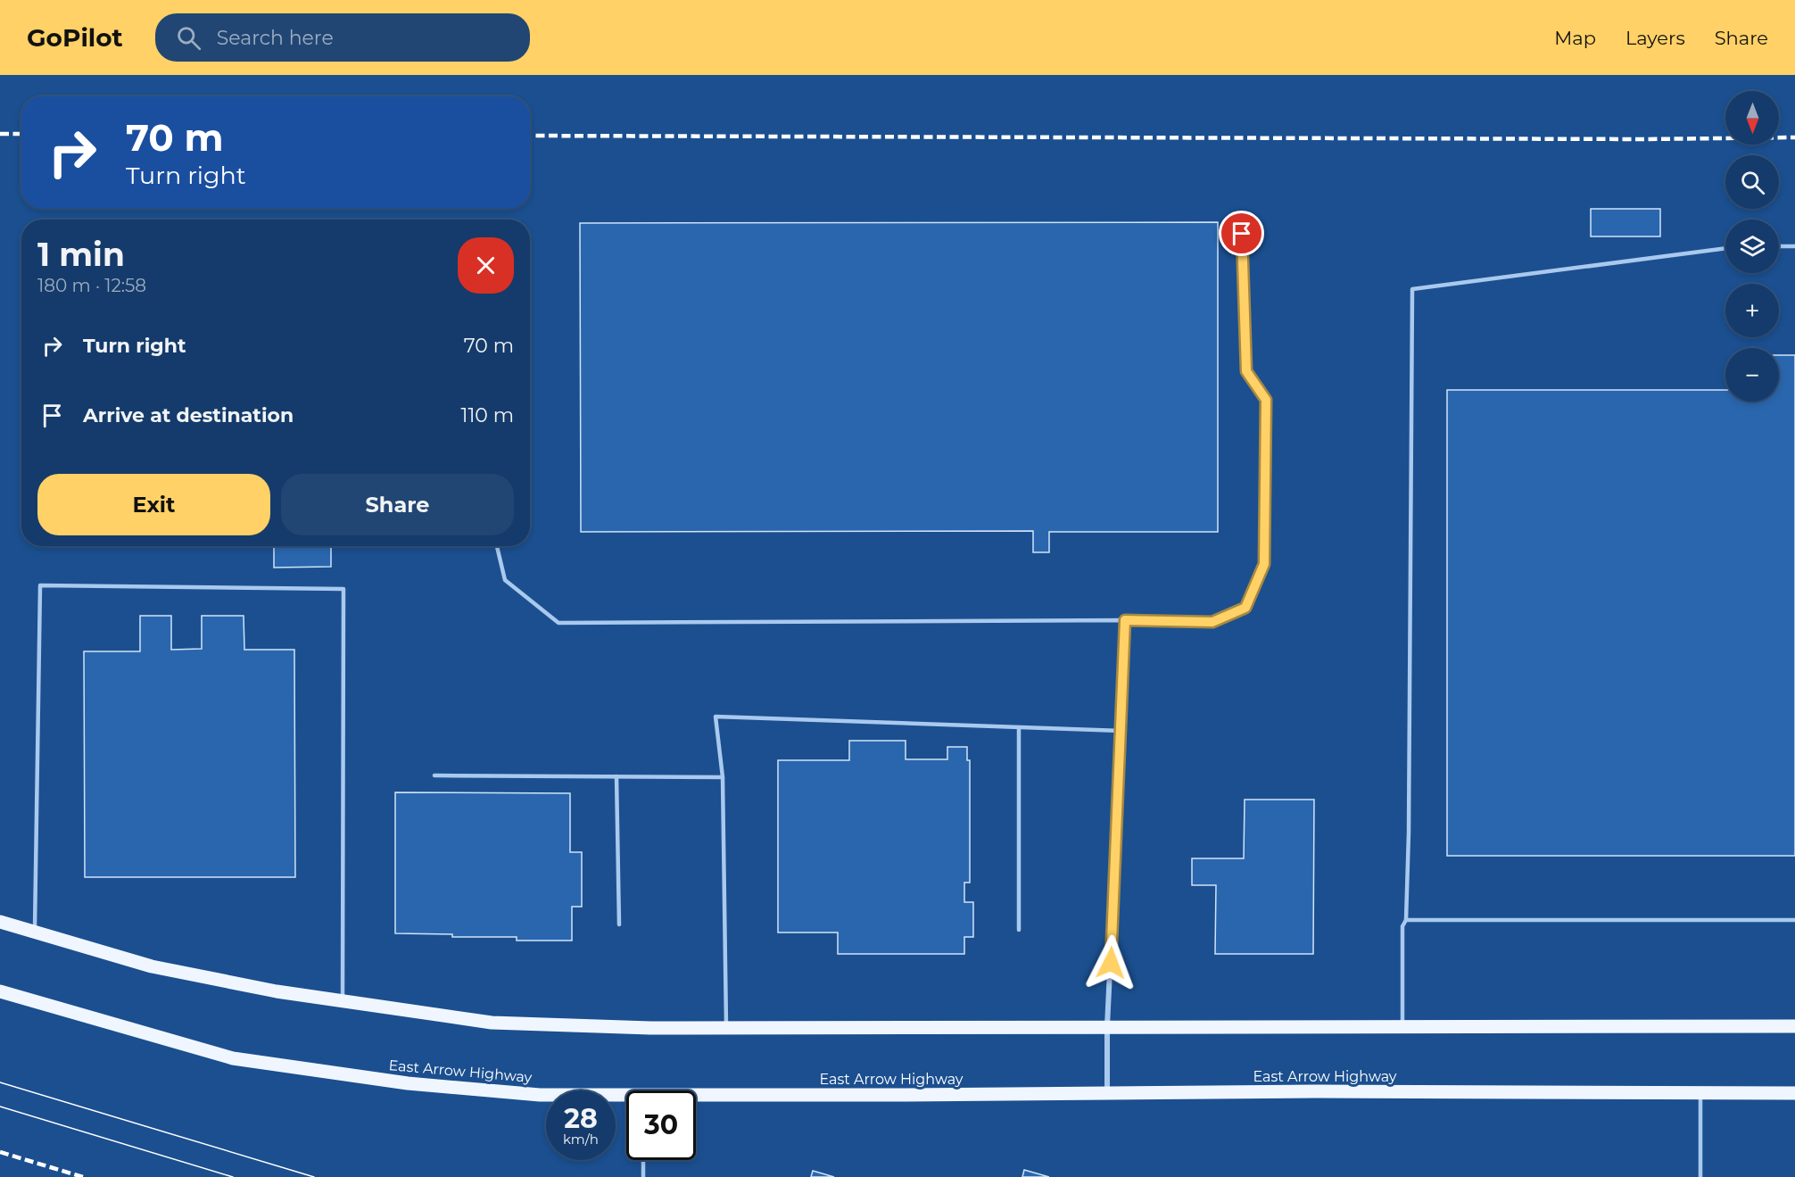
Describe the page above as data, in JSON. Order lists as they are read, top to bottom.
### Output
{
  "streets": {
    "main road": ["East Arrow Highway"]
  },
  "north": "bottom",
  "page": {
    "header": "GoPilot",
    "search": "Search here",
    "nav": ["Map", "Layers", "Share"],
    "map_buttons": ["+", "−"],
    "turn": ["70 m", "Turn right"],
    "heading": ["1 min", "180 m · 12:58"],
    "list": [
      {
        "name": "Turn right",
        "value": "70 m"
      },
      {
        "name": "Arrive at destination",
        "value": "110 m"
      }
    ],
    "buttons": ["Exit", "Share"],
    "speed": "28 km/h",
    "limit": "30"
  }
}
